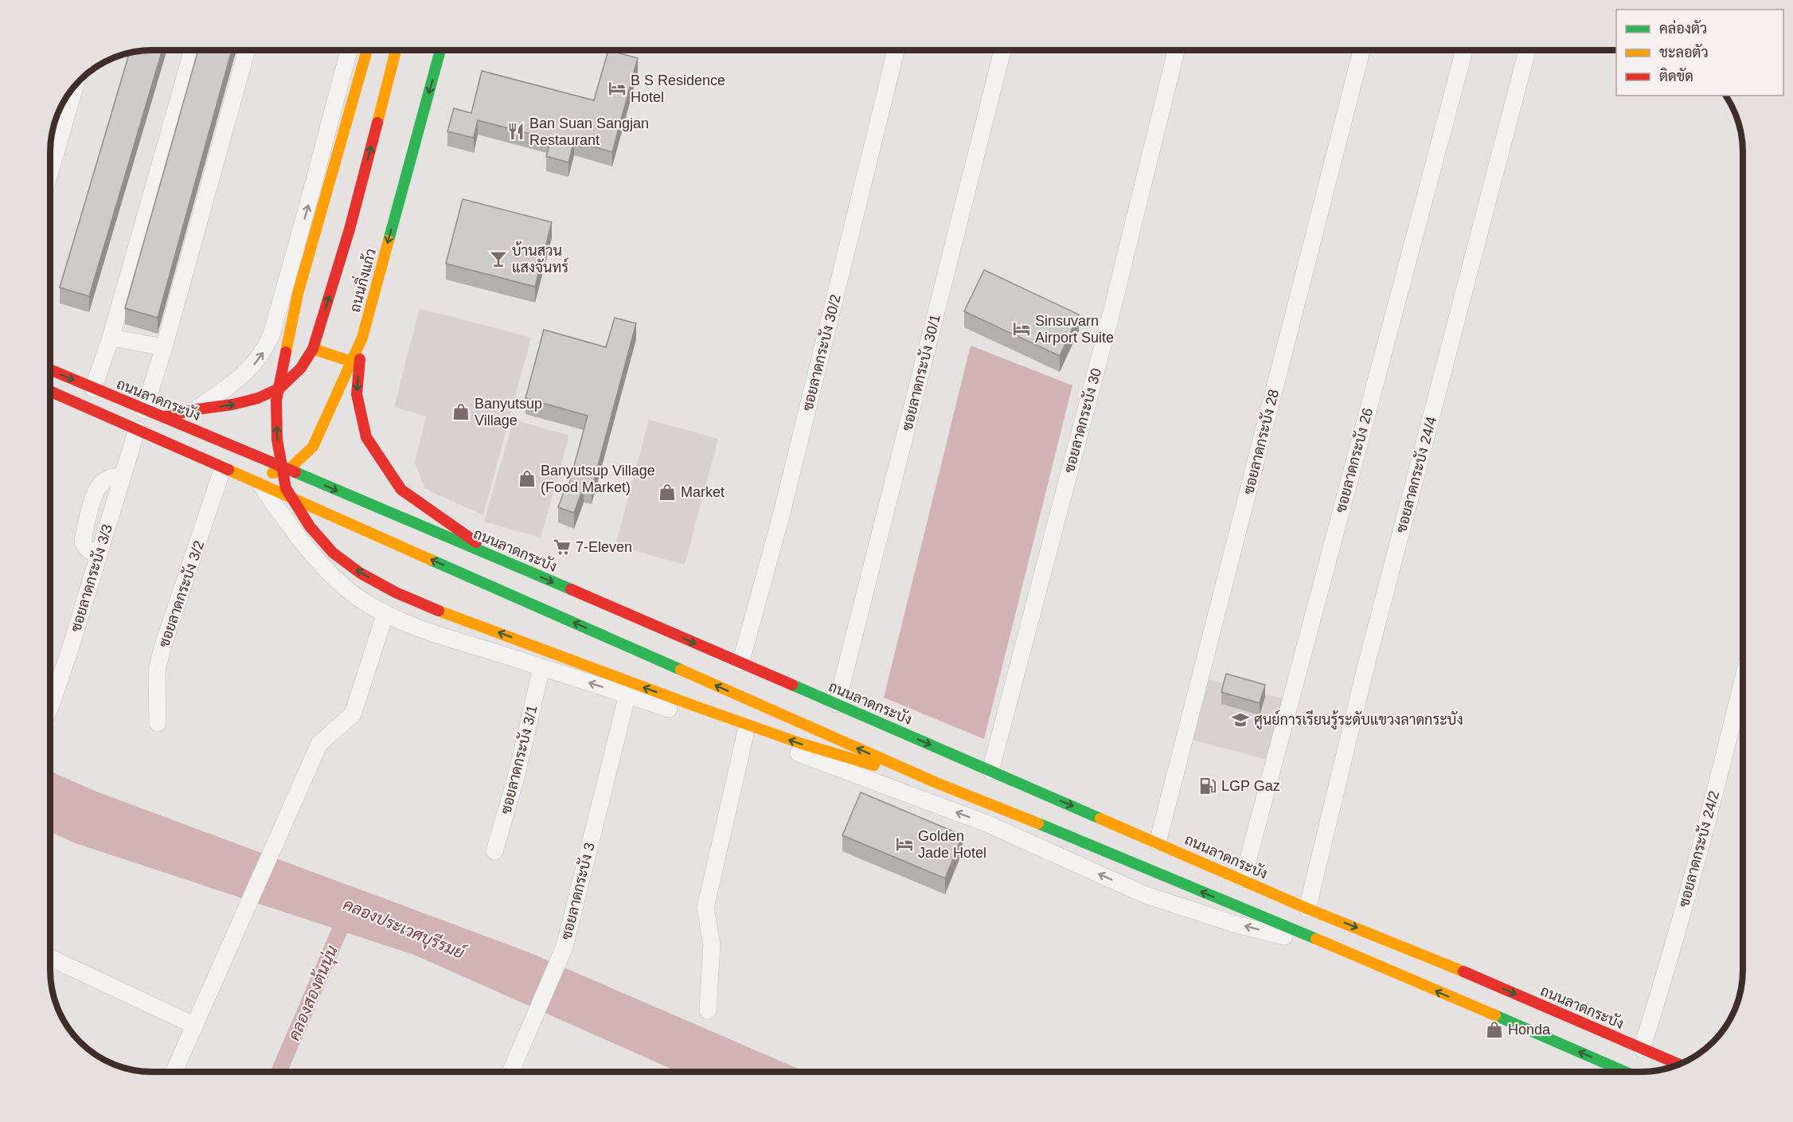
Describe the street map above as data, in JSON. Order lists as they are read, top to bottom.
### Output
{
  "streets": {
    "main road": ["ถนนกิ่งแก้ว", "ถนนลาดกระบัง"],
    "street": [
      "ซอยลาดกระบัง 30/2",
      "ซอยลาดกระบัง 30/1",
      "ซอยลาดกระบัง 30",
      "ซอยลาดกระบัง 28",
      "ซอยลาดกระบัง 26",
      "ซอยลาดกระบัง 24/4",
      "ซอยลาดกระบัง 3/3",
      "ซอยลาดกระบัง 3/2",
      "ซอยลาดกระบัง 3/1",
      "ซอยลาดกระบัง 24/2",
      "ซอยลาดกระบัง 3"
    ]
  },
  "crossings": [
    ["ถนนกิ่งแก้ว", "ถนนลาดกระบัง"],
    ["ซอยลาดกระบัง 30/2", "ถนนลาดกระบัง"],
    ["ซอยลาดกระบัง 30/1", "ถนนลาดกระบัง"],
    ["ถนนลาดกระบัง", "ซอยลาดกระบัง 30"],
    ["ถนนลาดกระบัง", "ซอยลาดกระบัง 28"],
    ["ถนนลาดกระบัง", "ซอยลาดกระบัง 26"],
    ["ถนนลาดกระบัง", "ซอยลาดกระบัง 24/4"],
    ["ถนนลาดกระบัง", "ซอยลาดกระบัง 3/3"],
    ["ถนนลาดกระบัง", "ซอยลาดกระบัง 3/2"],
    ["ถนนลาดกระบัง", "ซอยลาดกระบัง 24/2"]
  ],
  "water": ["คลองประเวศบุรีรมย์", "คลองสองต้นนุ่น"],
  "places": {
    "hotel": ["B S Residence Hotel", "Sinsuvarn Airport Suite", "Golden Jade Hotel"],
    "restaurant": ["Ban Suan Sangjan Restaurant"],
    "bar": ["บ้านสวน แสงจันทร์"],
    "shop": [
      "Banyutsup Village",
      "Banyutsup Village (Food Market)",
      "Market",
      "Honda"
    ],
    "supermarket": ["7-Eleven"],
    "school or university": ["ศูนย์การเรียนรู้ระดับแขวงลาดกระบัง"],
    "fuel station": ["LGP Gaz"]
  },
  "legend": ["คล่องตัว", "ชะลอตัว", "ติดขัด"]
}
